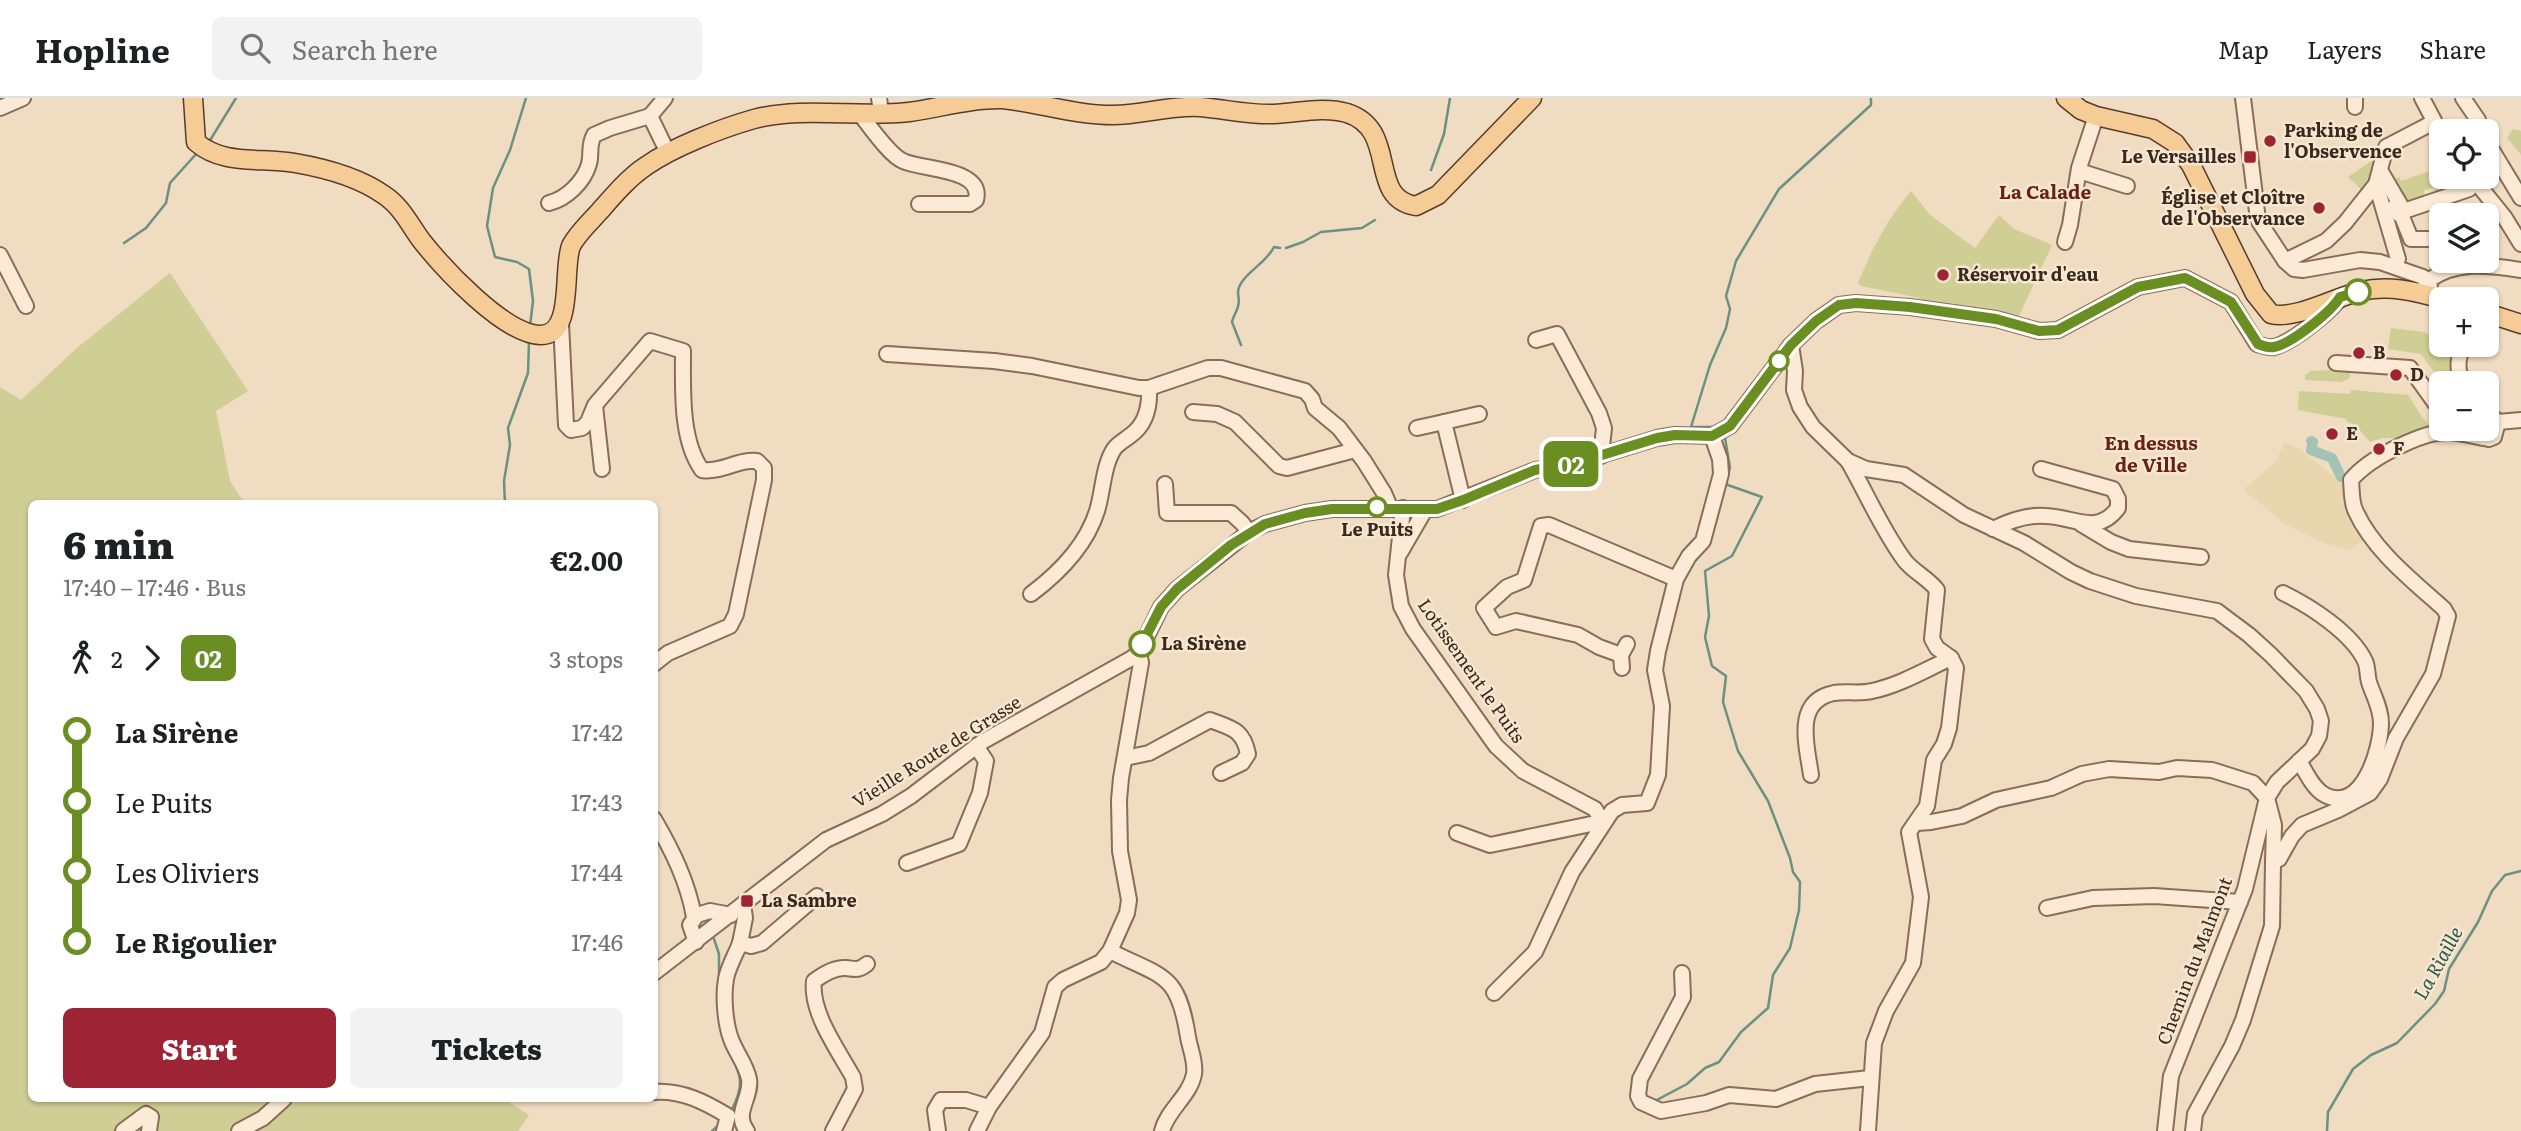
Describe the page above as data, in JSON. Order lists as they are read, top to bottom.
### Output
{
  "streets": {
    "street": ["Lotissement le Puits", "Vieille Route de Grasse", "Chemin du Malmont"]
  },
  "crossings": [
    ["Lotissement le Puits", "Vieille Route de Grasse"]
  ],
  "districts": ["La Calade", "En dessus de Ville"],
  "water": ["La Riaille"],
  "places": {
    "other": [
      "Parking de l'Observence",
      "Église et Cloître de l'Observance",
      "Réservoir d'eau",
      "B",
      "D",
      "E",
      "F",
      "Le Puits",
      "La Sirène"
    ],
    "transit": ["Le Versailles", "La Sambre"]
  },
  "lines": ["bus line 02"],
  "page": {
    "header": "Hopline",
    "search": "Search here",
    "nav": ["Map", "Layers", "Share"],
    "on_map": "02",
    "map_buttons": ["+", "−"],
    "heading": ["6 min", "17:40 – 17:46 · Bus", "€2.00"],
    "legs": ["2", "02", "3 stops"],
    "list": [
      {
        "name": "La Sirène",
        "value": "17:42"
      },
      {
        "name": "Le Puits",
        "value": "17:43"
      },
      {
        "name": "Les Oliviers",
        "value": "17:44"
      },
      {
        "name": "Le Rigoulier",
        "value": "17:46"
      }
    ],
    "buttons": ["Start", "Tickets"]
  }
}
